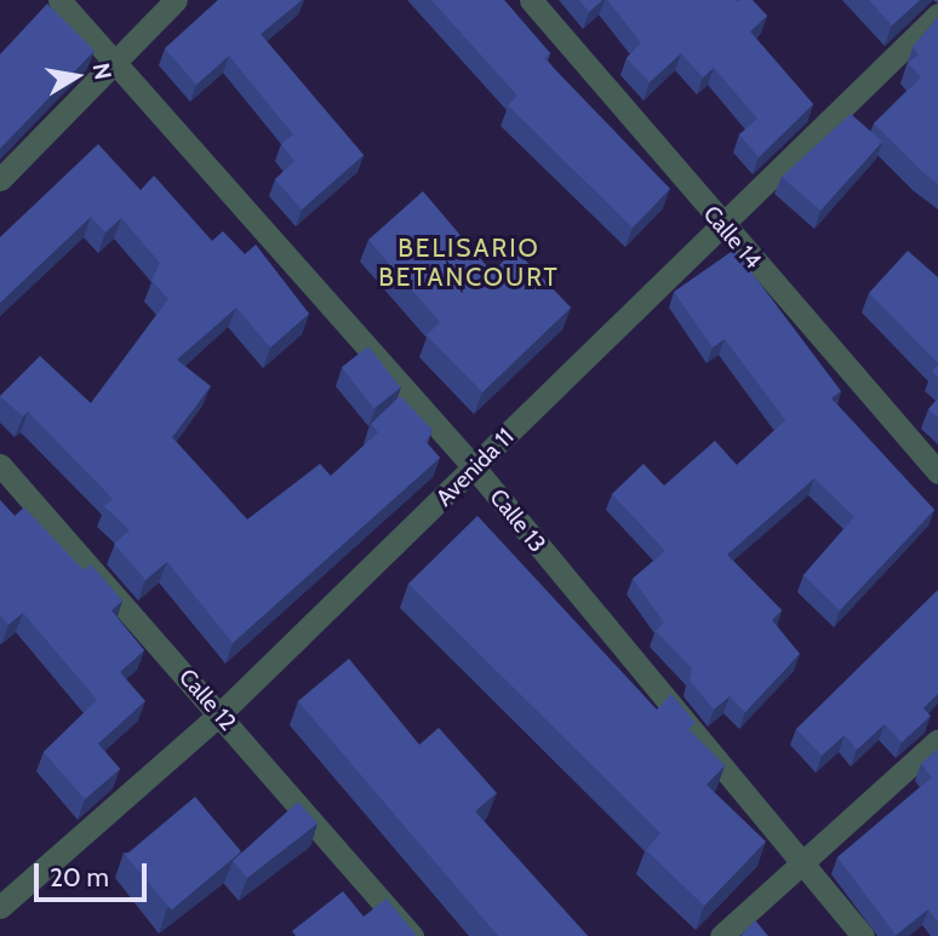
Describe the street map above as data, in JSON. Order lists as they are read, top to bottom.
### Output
{
  "streets": {
    "street": [
      "Calle 14",
      "Avenida 11",
      "Calle 13",
      "Calle 12"
    ]
  },
  "crossings": [
    ["Calle 14", "Avenida 11"],
    ["Avenida 11", "Calle 13"],
    ["Avenida 11", "Calle 12"]
  ],
  "districts": ["BELISARIO BETANCOURT"],
  "scale_bar": "20 m",
  "north": "right"
}
